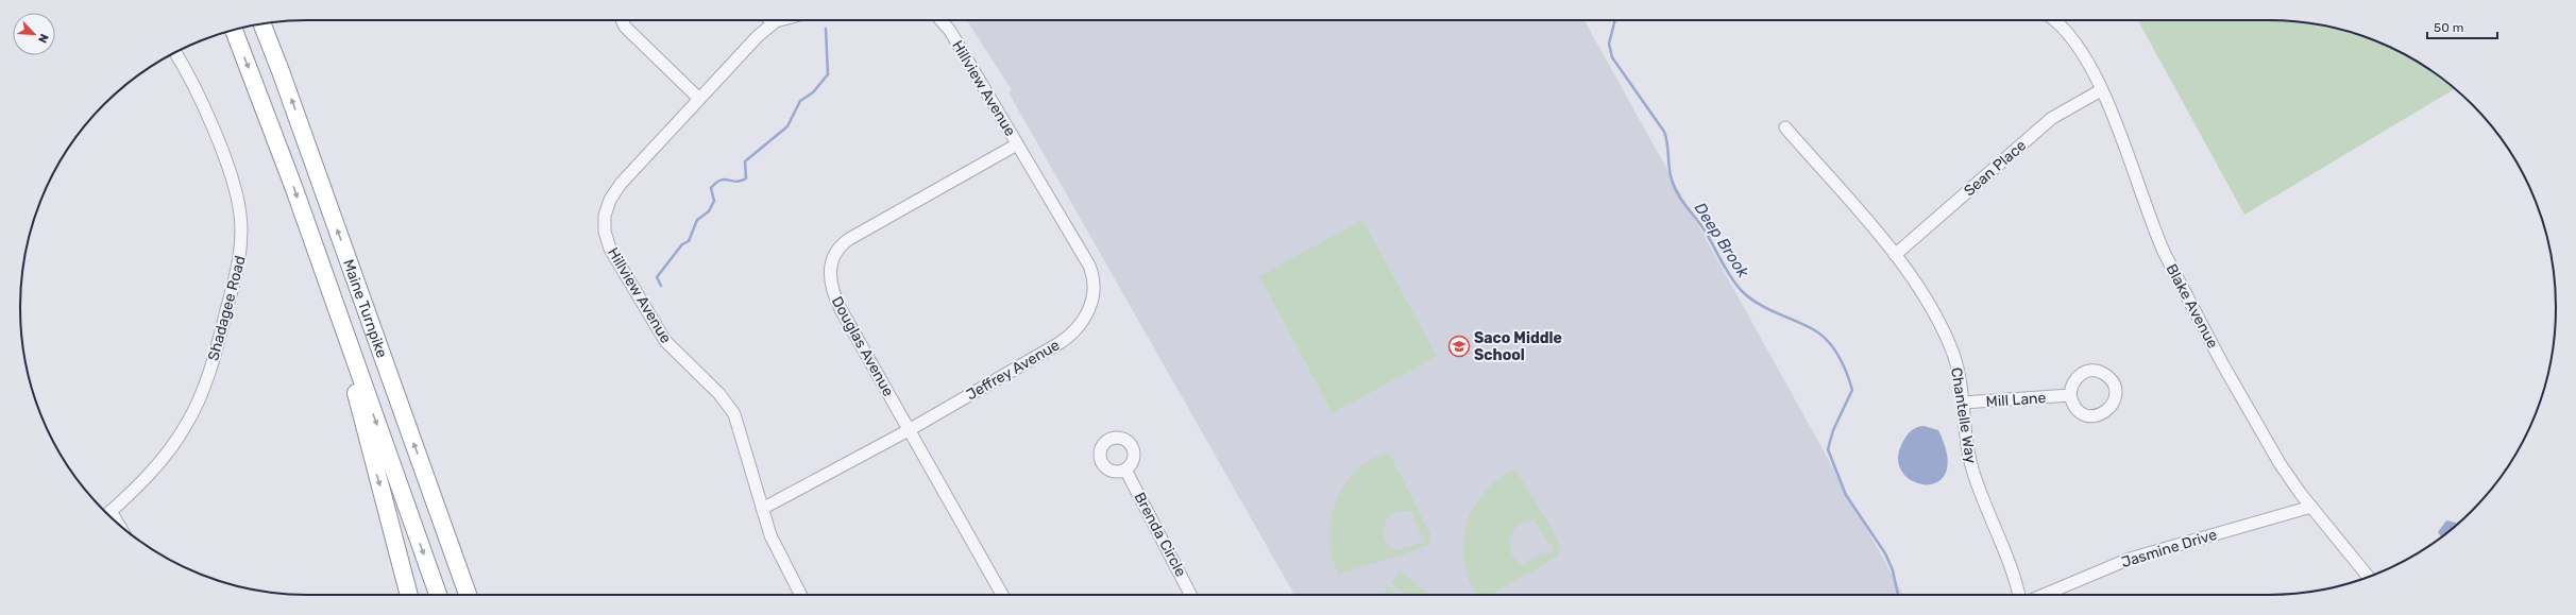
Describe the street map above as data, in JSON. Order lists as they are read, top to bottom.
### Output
{
  "streets": {
    "highway": ["Maine Turnpike"],
    "street": [
      "Hillview Avenue",
      "Sean Place",
      "Blake Avenue",
      "Shadagee Road",
      "Douglas Avenue",
      "Jeffrey Avenue",
      "Mill Lane",
      "Chantelle Way",
      "Brenda Circle",
      "Jasmine Drive"
    ]
  },
  "crossings": [
    ["Hillview Avenue", "Douglas Avenue"],
    ["Hillview Avenue", "Jeffrey Avenue"],
    ["Sean Place", "Blake Avenue"],
    ["Sean Place", "Chantelle Way"],
    ["Blake Avenue", "Jasmine Drive"],
    ["Douglas Avenue", "Jeffrey Avenue"],
    ["Mill Lane", "Chantelle Way"]
  ],
  "water": ["Deep Brook"],
  "places": {
    "school or university": ["Saco Middle School"]
  },
  "scale_bar": "50 m",
  "north": "bottom right"
}
